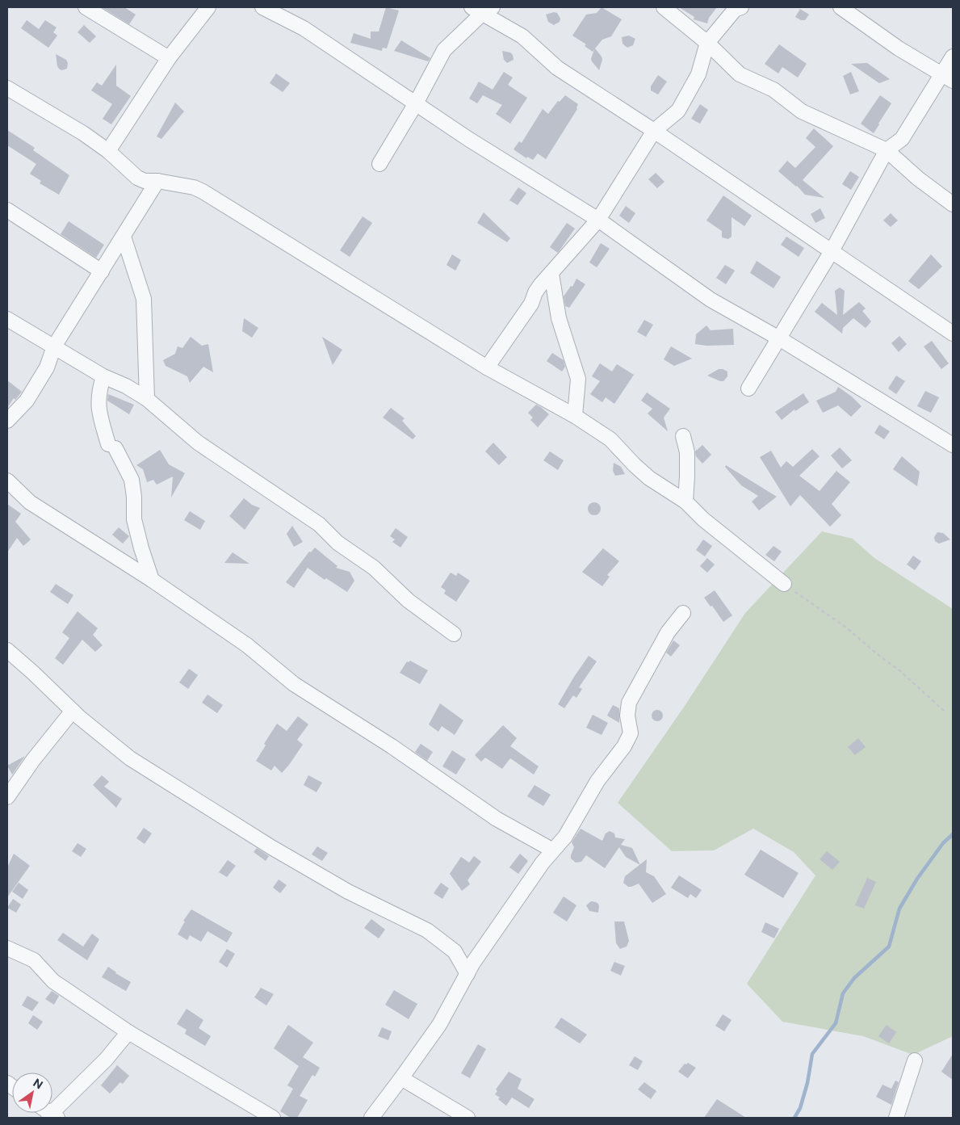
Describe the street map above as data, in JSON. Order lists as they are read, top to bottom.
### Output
{
  "north": "top right"
}
